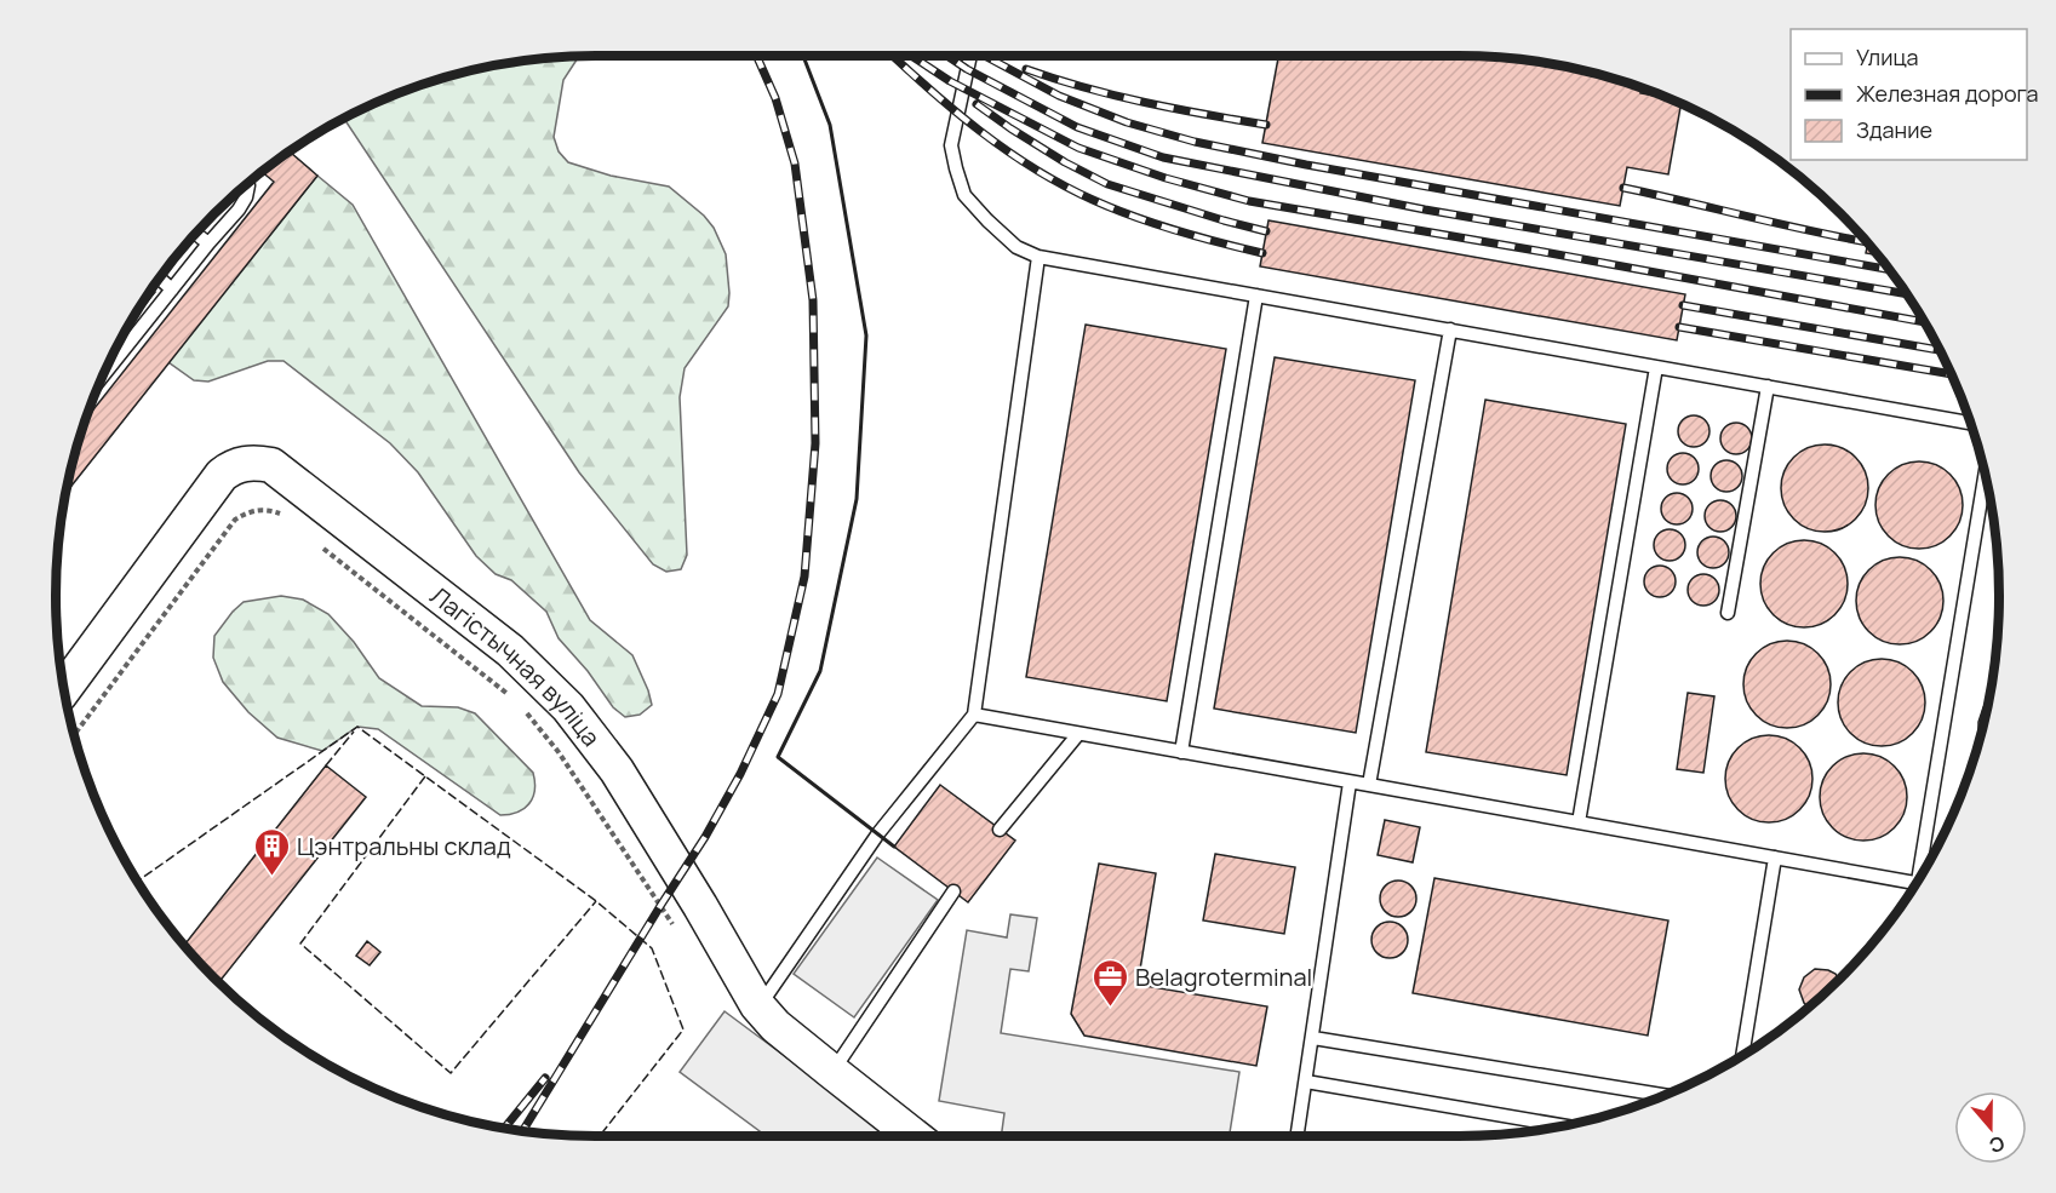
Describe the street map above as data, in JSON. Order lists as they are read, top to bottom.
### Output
{
  "streets": {
    "street": ["Лагістычная вуліца"]
  },
  "places": {
    "building": ["Цэнтральны склад"],
    "office": ["Belagroterminal"]
  },
  "legend": ["Улица", "Железная дорога", "Здание"],
  "north": "bottom"
}
